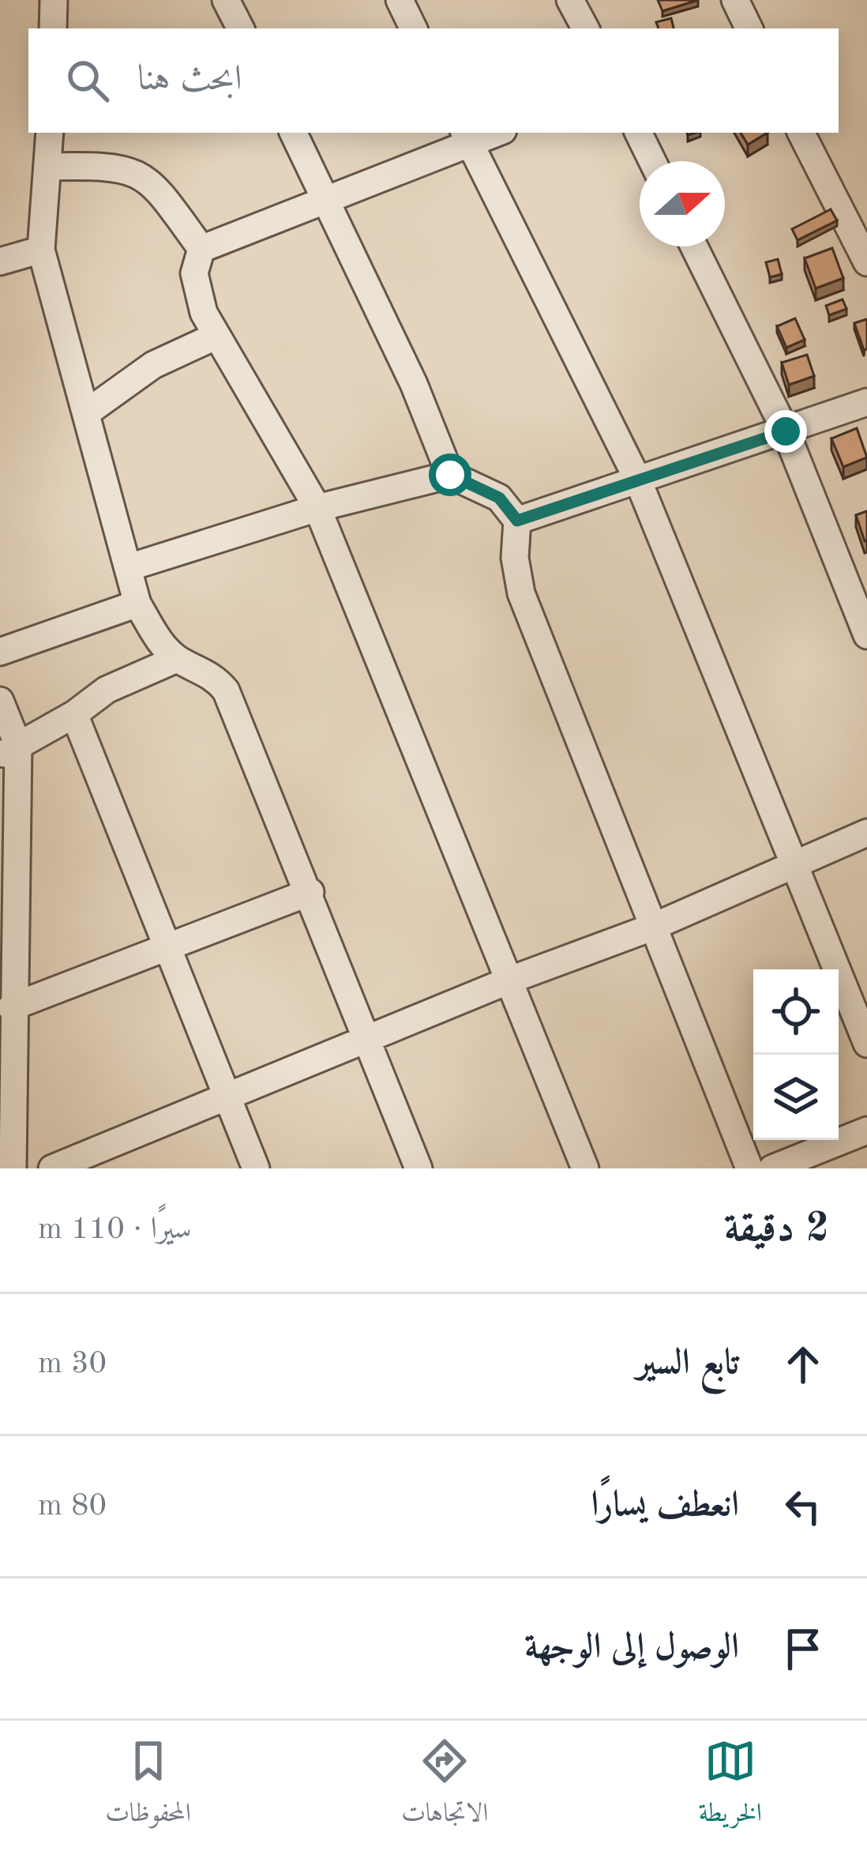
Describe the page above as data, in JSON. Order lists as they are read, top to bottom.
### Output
{
  "north": "right",
  "page": {
    "search": "ابحث هنا",
    "heading": ["2 دقيقة", "سيرًا · 110 m"],
    "list": [
      ["تابع السير", "30 m"],
      ["انعطف يسارًا", "80 m"],
      "الوصول إلى الوجهة"
    ],
    "nav": ["الخريطة", "الاتجاهات", "المحفوظات"]
  }
}
